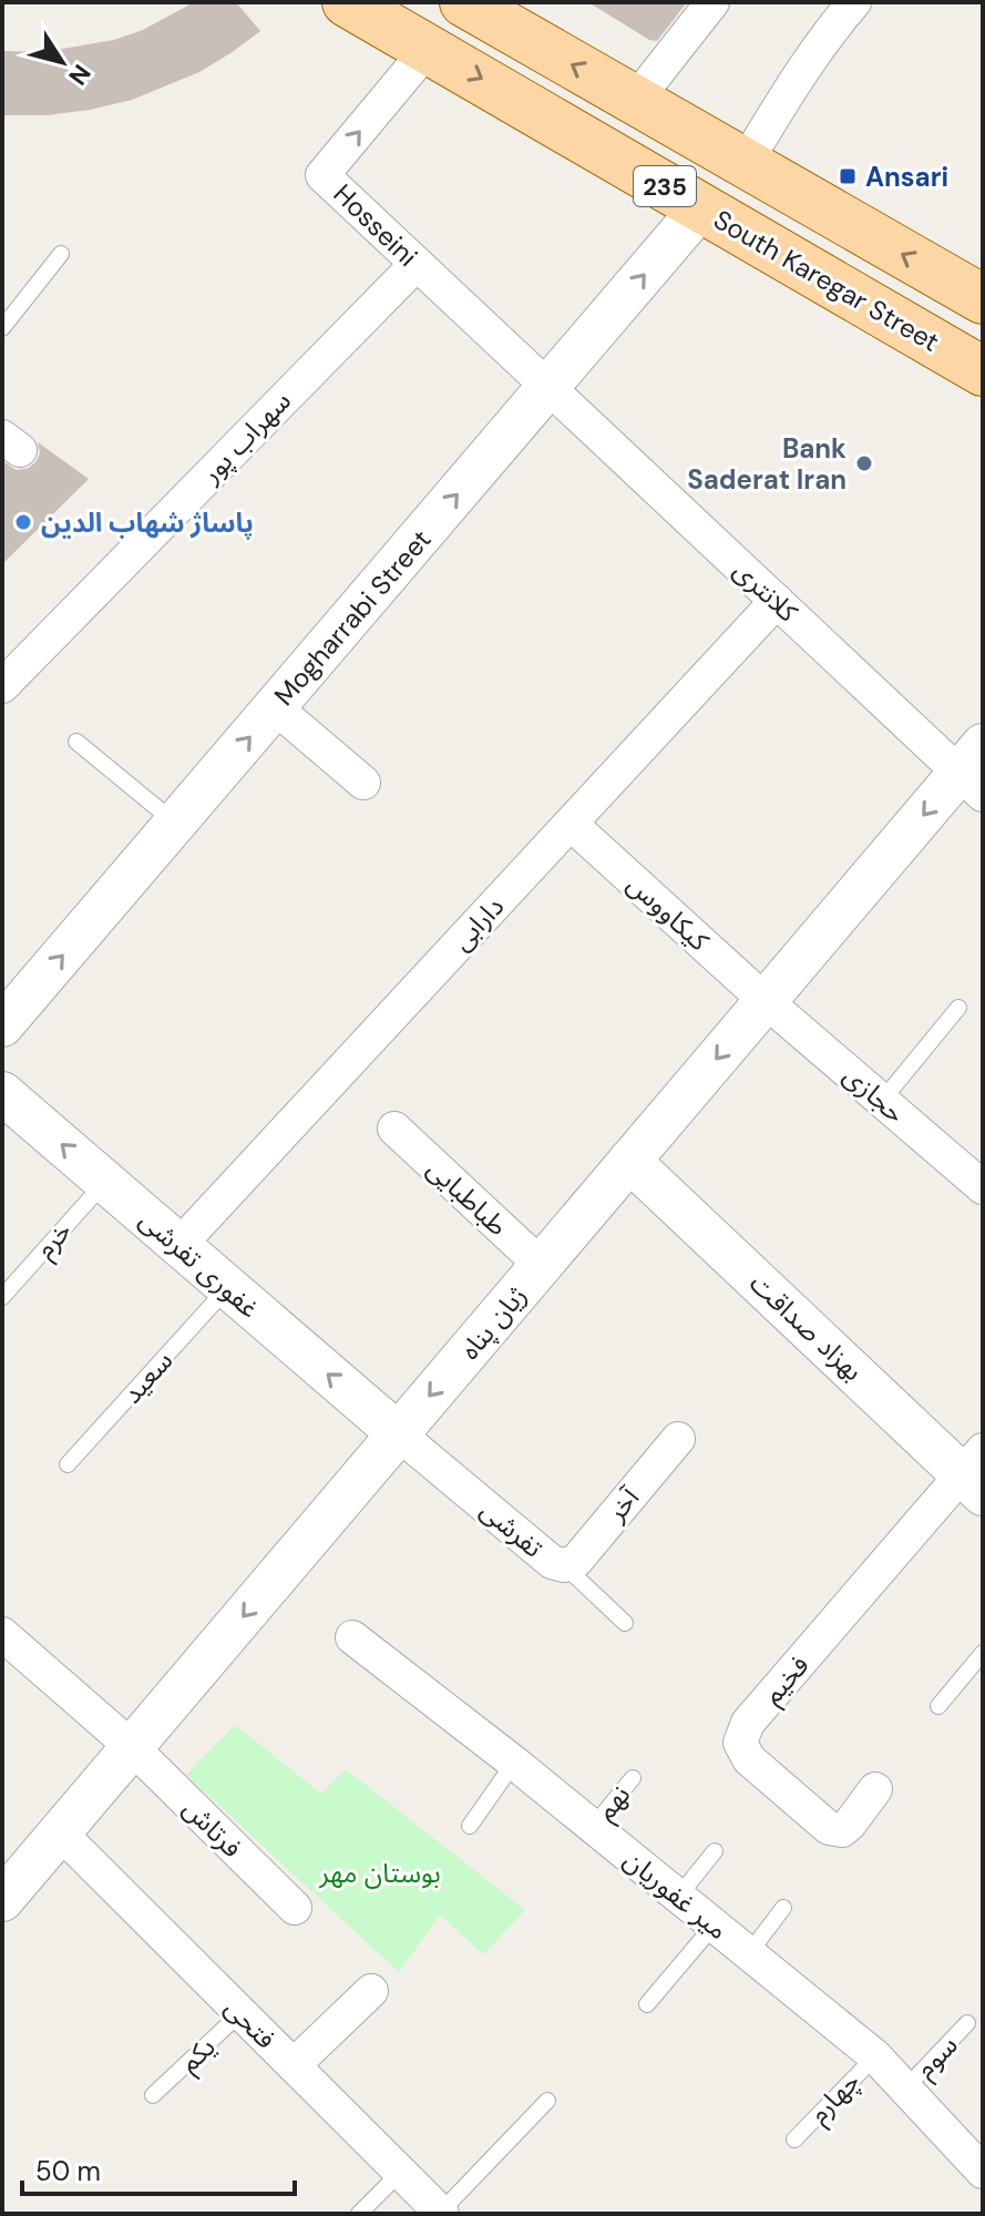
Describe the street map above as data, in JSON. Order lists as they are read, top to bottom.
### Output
{
  "streets": {
    "main road": ["235", "South Karegar Street"],
    "street": [
      "Hosseini",
      "سهراب پور",
      "کلانتری",
      "Mogharrabi Street",
      "کیکاووس",
      "دارابی",
      "حجازی",
      "طباطبایی",
      "غفوری تفرشی",
      "ژیان پناه",
      "بهزاد صداقت",
      "آخر",
      "تفرشی",
      "فخیم",
      "فرتاش",
      "میر غفوریان",
      "فتحی"
    ],
    "lane": [
      "خرم",
      "سعید",
      "نهم",
      "یکم",
      "سوم",
      "چهارم"
    ]
  },
  "crossings": [
    ["Hosseini", "South Karegar Street"],
    ["Hosseini", "سهراب پور"],
    ["Hosseini", "کلانتری"],
    ["Hosseini", "Mogharrabi Street"],
    ["South Karegar Street", "Mogharrabi Street"],
    ["کلانتری", "Mogharrabi Street"],
    ["کلانتری", "دارابی"],
    ["کلانتری", "ژیان پناه"],
    ["کیکاووس", "دارابی"],
    ["کیکاووس", "حجازی"],
    ["کیکاووس", "ژیان پناه"],
    ["دارابی", "غفوری تفرشی"],
    ["حجازی", "ژیان پناه"],
    ["طباطبایی", "ژیان پناه"],
    ["خرم", "غفوری تفرشی"],
    ["غفوری تفرشی", "ژیان پناه"],
    ["غفوری تفرشی", "سعید"],
    ["غفوری تفرشی", "تفرشی"],
    ["ژیان پناه", "بهزاد صداقت"],
    ["ژیان پناه", "تفرشی"],
    ["ژیان پناه", "فرتاش"],
    ["ژیان پناه", "فتحی"],
    ["بهزاد صداقت", "فخیم"],
    ["آخر", "تفرشی"],
    ["نهم", "میر غفوریان"],
    ["میر غفوریان", "سوم"],
    ["میر غفوریان", "چهارم"],
    ["فتحی", "یکم"]
  ],
  "one_way": ["Mogharrabi Street", "غفوری تفرشی", "ژیان پناه"],
  "parks": ["بوستان مهر"],
  "places": {
    "transit": ["Ansari"],
    "other": ["Bank Saderat Iran", "پاساژ شهاب الدین"]
  },
  "scale_bar": "50 m",
  "north": "bottom right"
}
